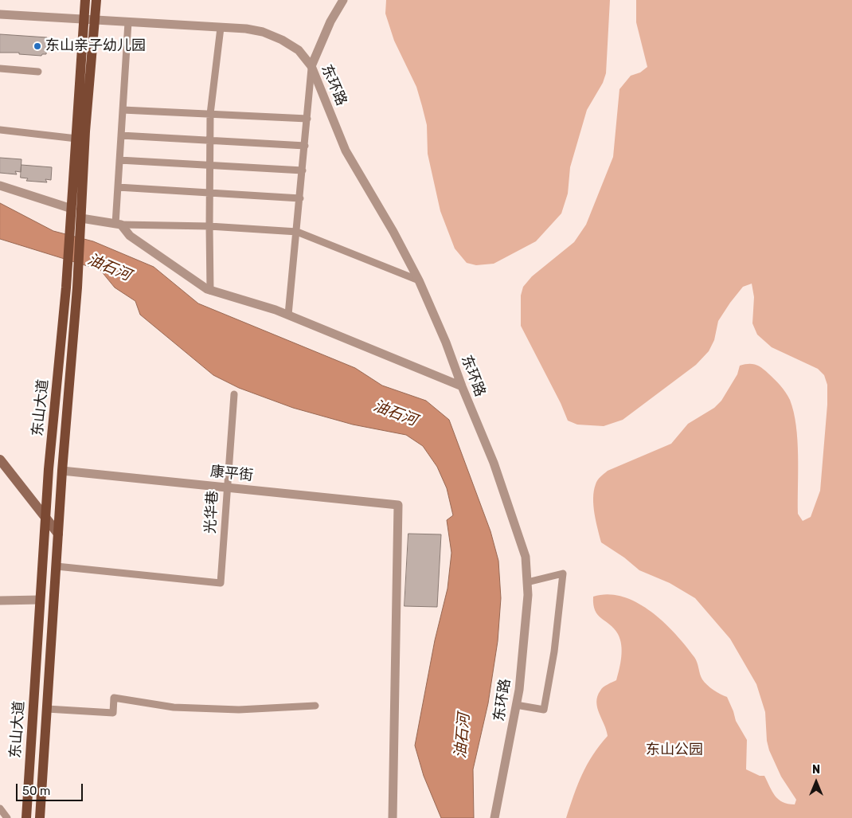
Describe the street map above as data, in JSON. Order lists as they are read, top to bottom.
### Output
{
  "streets": {
    "main road": ["东山大道"],
    "street": ["东环路", "康平街", "光华巷"]
  },
  "crossings": [
    ["东环路", "东山大道"],
    ["东山大道", "康平街"],
    ["东山大道", "光华巷"],
    ["康平街", "光华巷"]
  ],
  "water": ["油石河"],
  "parks": ["东山公园"],
  "places": ["东山亲子幼儿园"],
  "scale_bar": "50 m",
  "north": "top"
}
